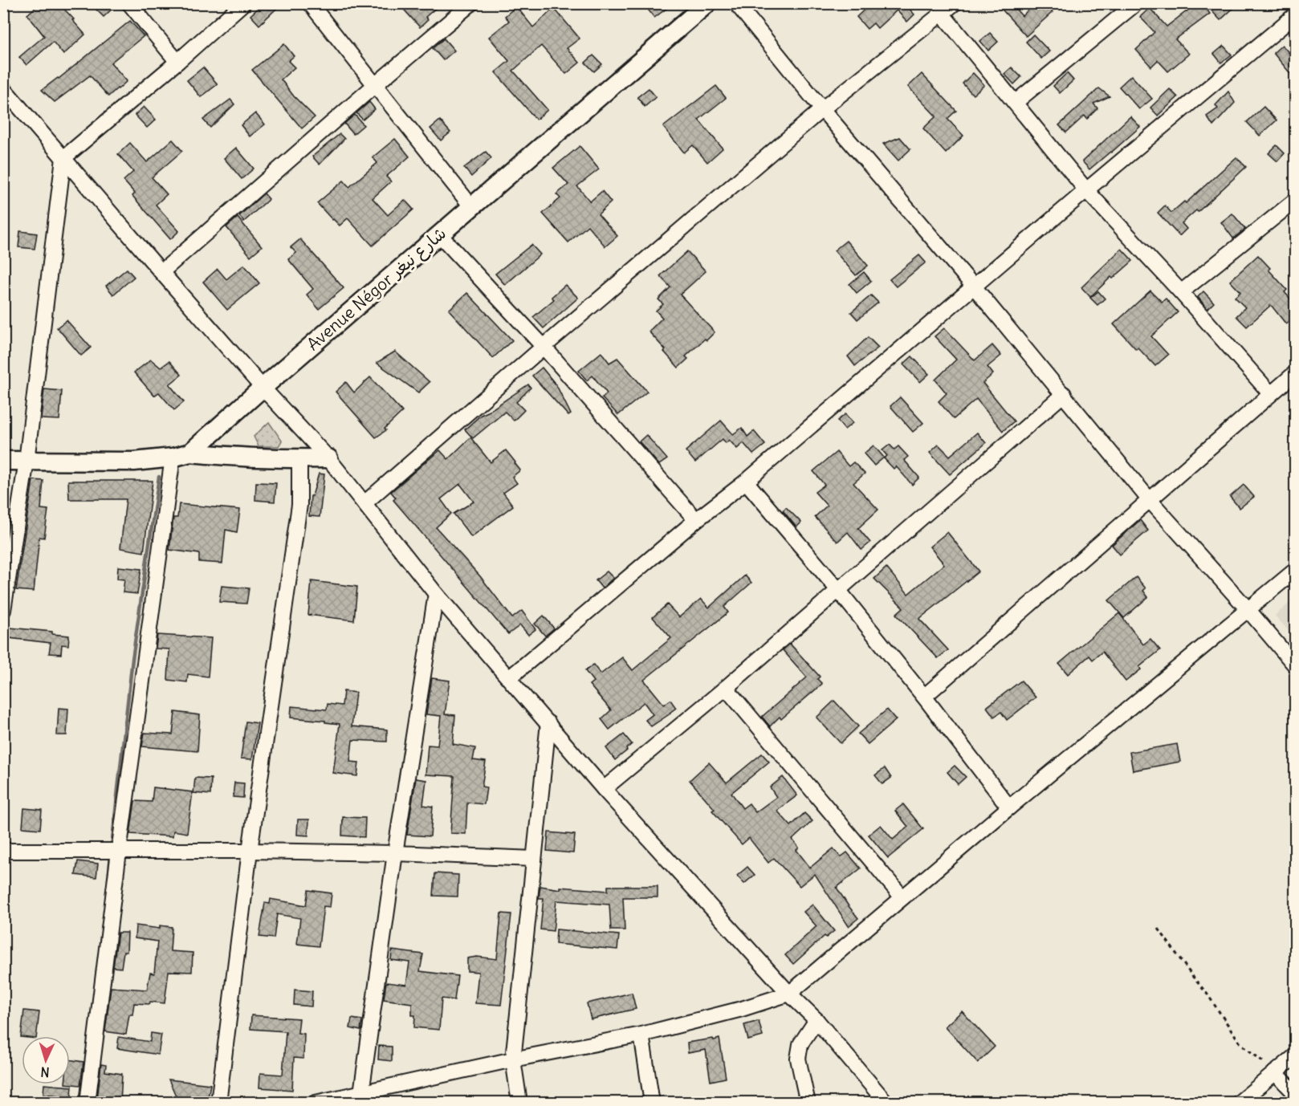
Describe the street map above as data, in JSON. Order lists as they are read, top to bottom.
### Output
{
  "streets": {
    "main road": ["Avenue Négor شارع نيغر"]
  },
  "north": "bottom"
}
